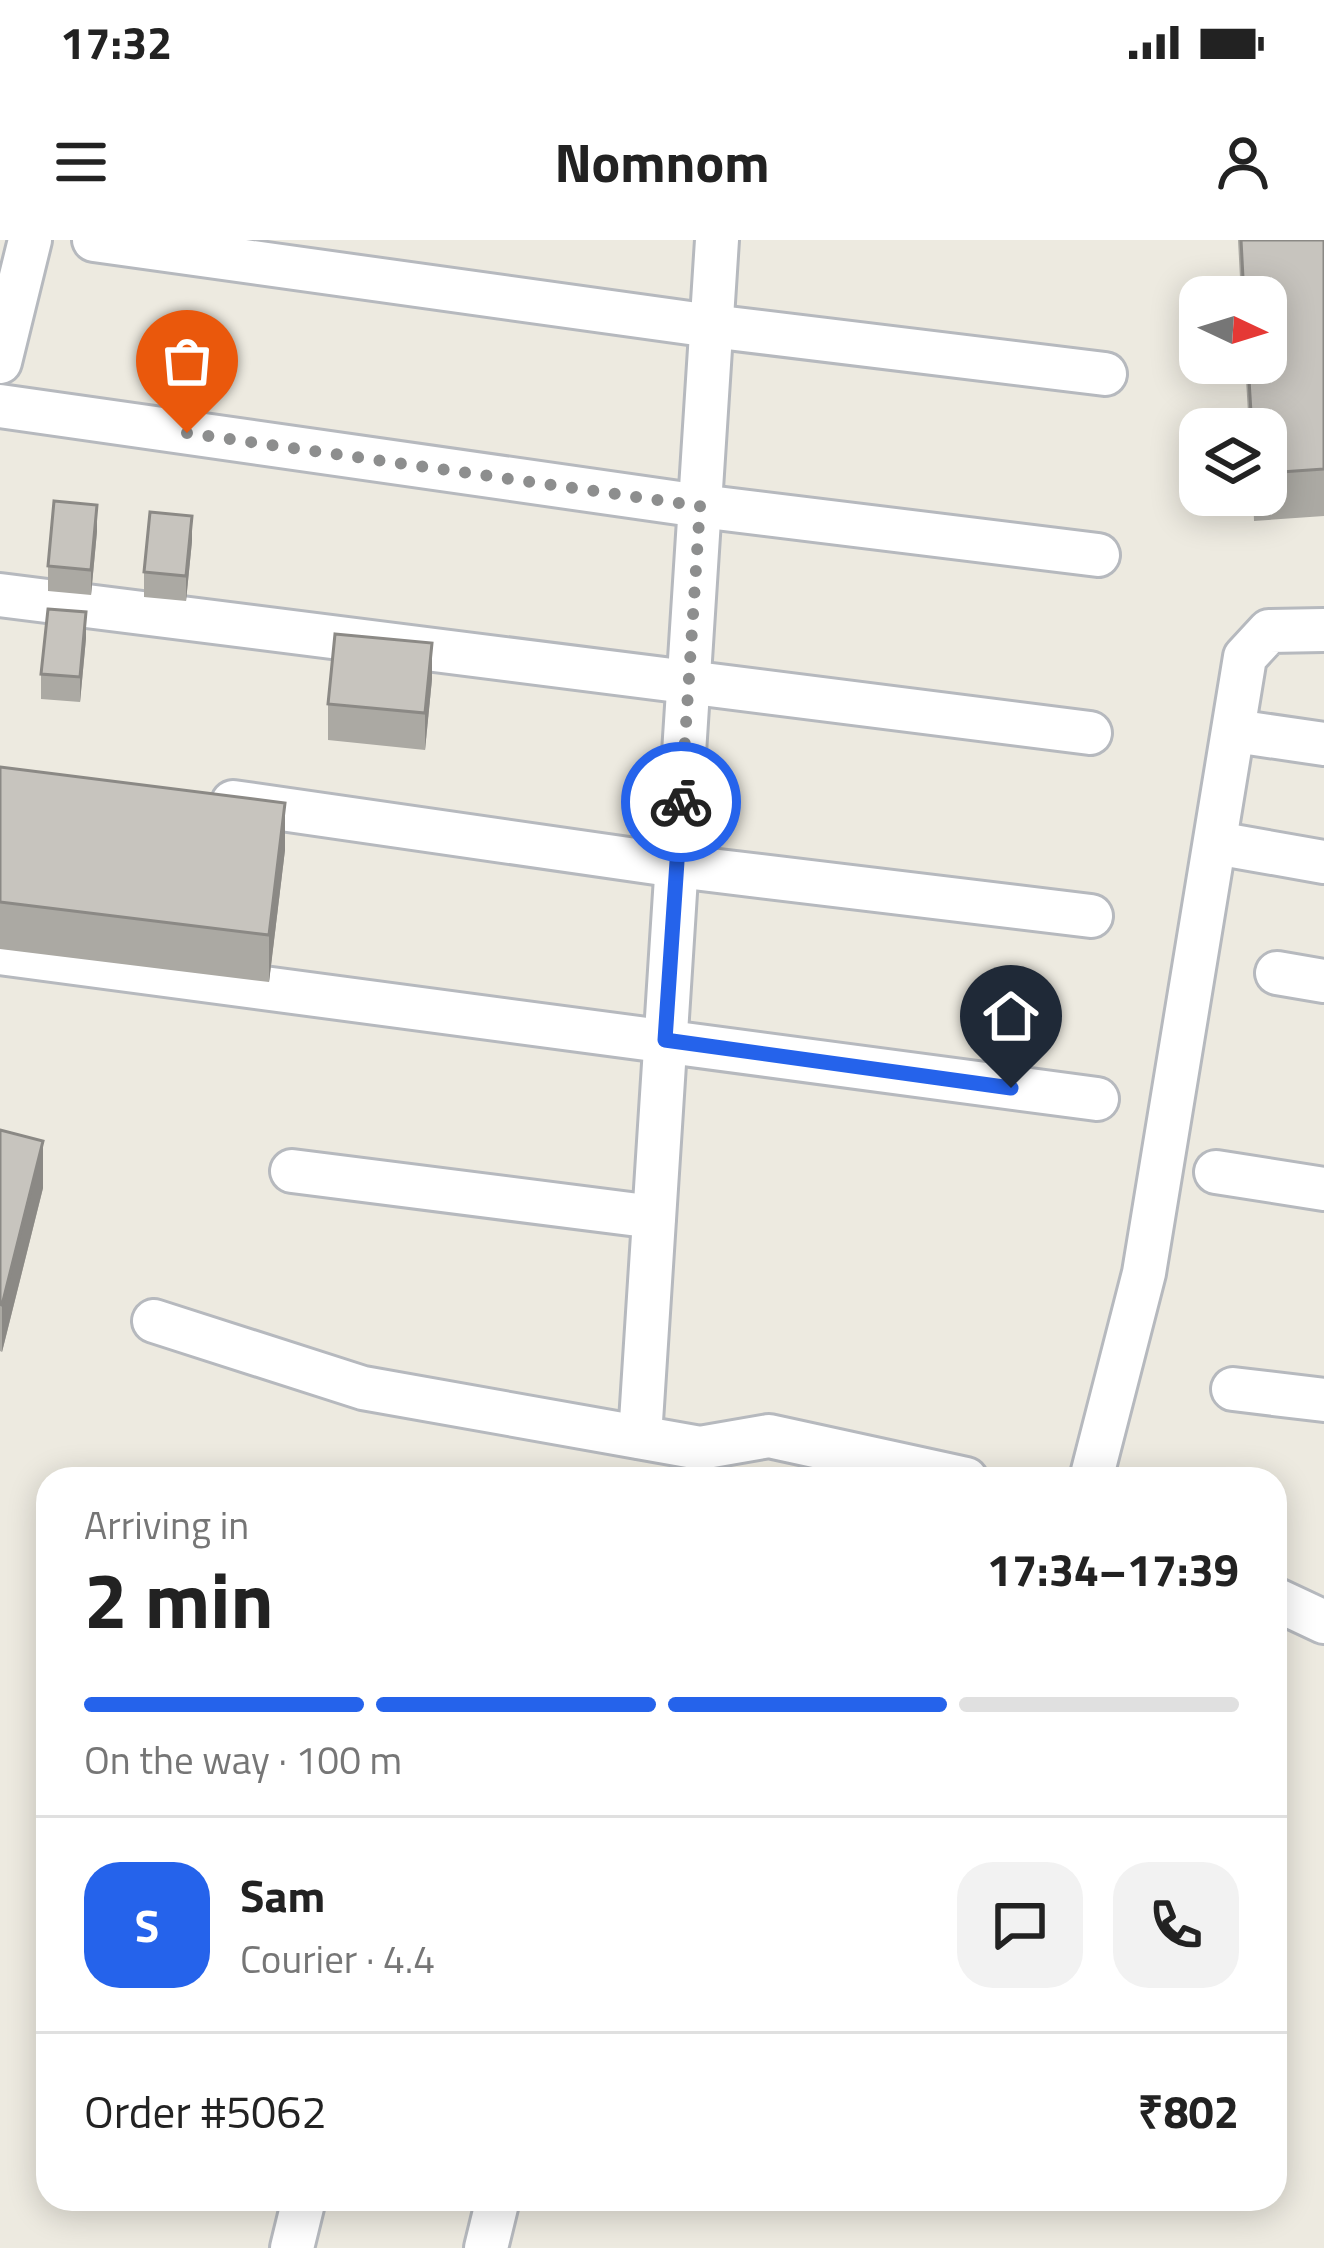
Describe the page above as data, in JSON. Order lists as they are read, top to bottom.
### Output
{
  "north": "right",
  "page": {
    "status": "17:32",
    "header": "Nomnom",
    "heading": ["2 min", "Arriving in", "17:34–17:39"],
    "panel": [
      "Sam",
      "Courier · 4.4",
      "Order #5062",
      "₹802"
    ],
    "bar": "On the way · 100 m",
    "round": "S"
  }
}
